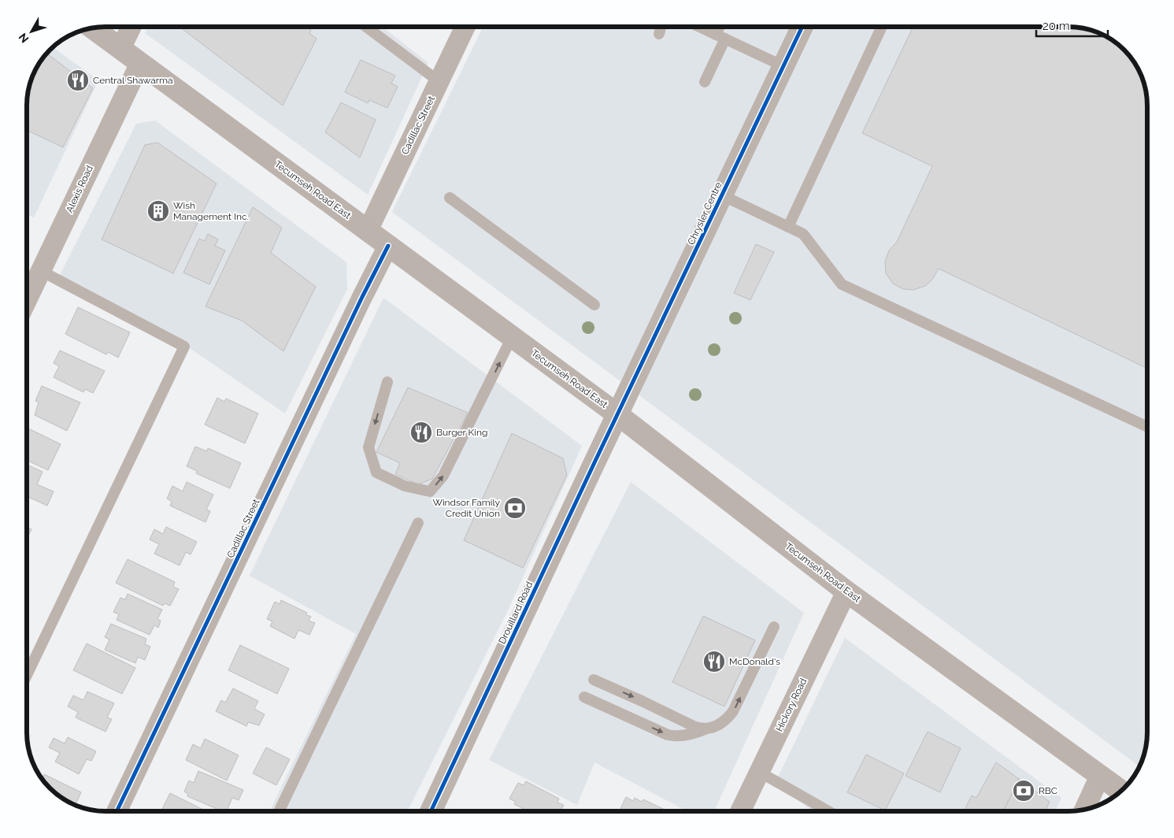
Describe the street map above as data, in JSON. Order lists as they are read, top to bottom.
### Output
{
  "streets": {
    "main road": ["Tecumseh Road East"],
    "street": [
      "Cadillac Street",
      "Alexis Road",
      "Chrysler Centre",
      "Drouillard Road",
      "Hickory Road"
    ]
  },
  "crossings": [
    ["Cadillac Street", "Tecumseh Road East"],
    ["Alexis Road", "Tecumseh Road East"],
    ["Tecumseh Road East", "Chrysler Centre"],
    ["Tecumseh Road East", "Drouillard Road"],
    ["Tecumseh Road East", "Hickory Road"],
    ["Chrysler Centre", "Drouillard Road"]
  ],
  "places": {
    "restaurant": ["Central Shawarma", "Burger King", "McDonald's"],
    "building": ["Wish Management Inc."],
    "bank": ["Windsor Family Credit Union", "RBC"]
  },
  "scale_bar": "20 m",
  "north": "bottom left"
}
